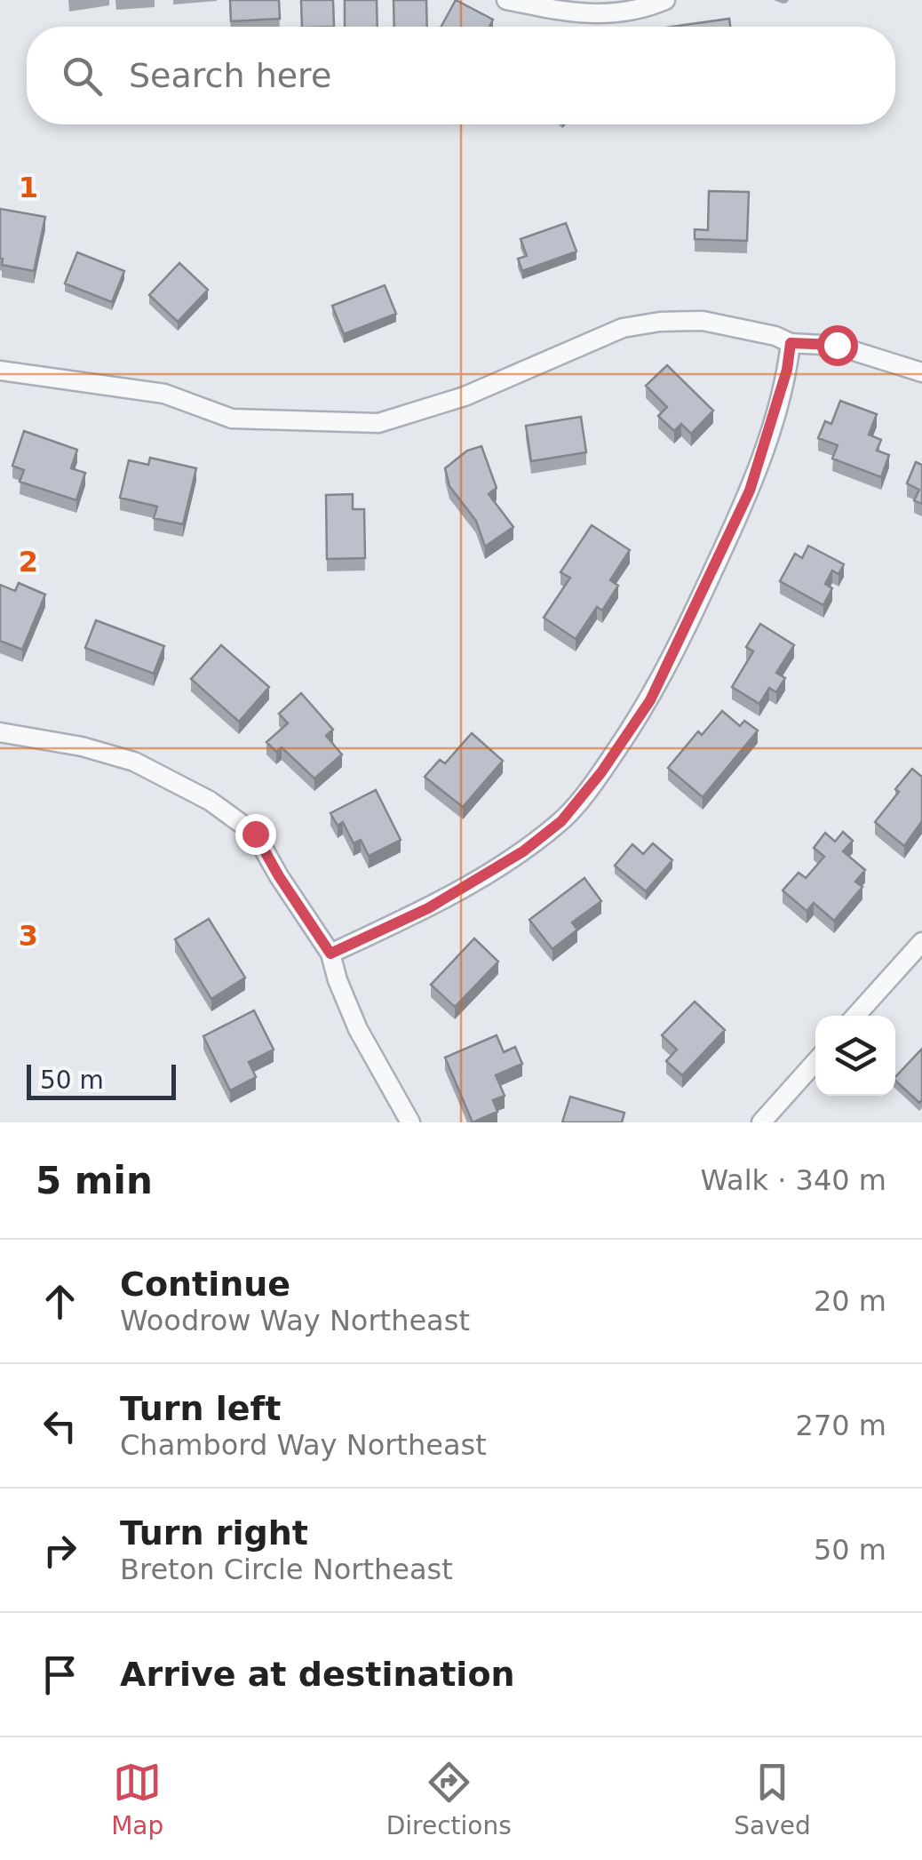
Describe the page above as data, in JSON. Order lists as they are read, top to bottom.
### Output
{
  "scale_bar": "50 m",
  "page": {
    "search": "Search here",
    "scale": "50 m",
    "heading": ["5 min", "Walk · 340 m"],
    "list": [
      ["Continue", "Woodrow Way Northeast", "20 m"],
      ["Turn left", "Chambord Way Northeast", "270 m"],
      ["Turn right", "Breton Circle Northeast", "50 m"],
      "Arrive at destination"
    ],
    "nav": ["Map", "Directions", "Saved"]
  },
  "grid": {
    "rows": ["1", "2", "3"]
  }
}
